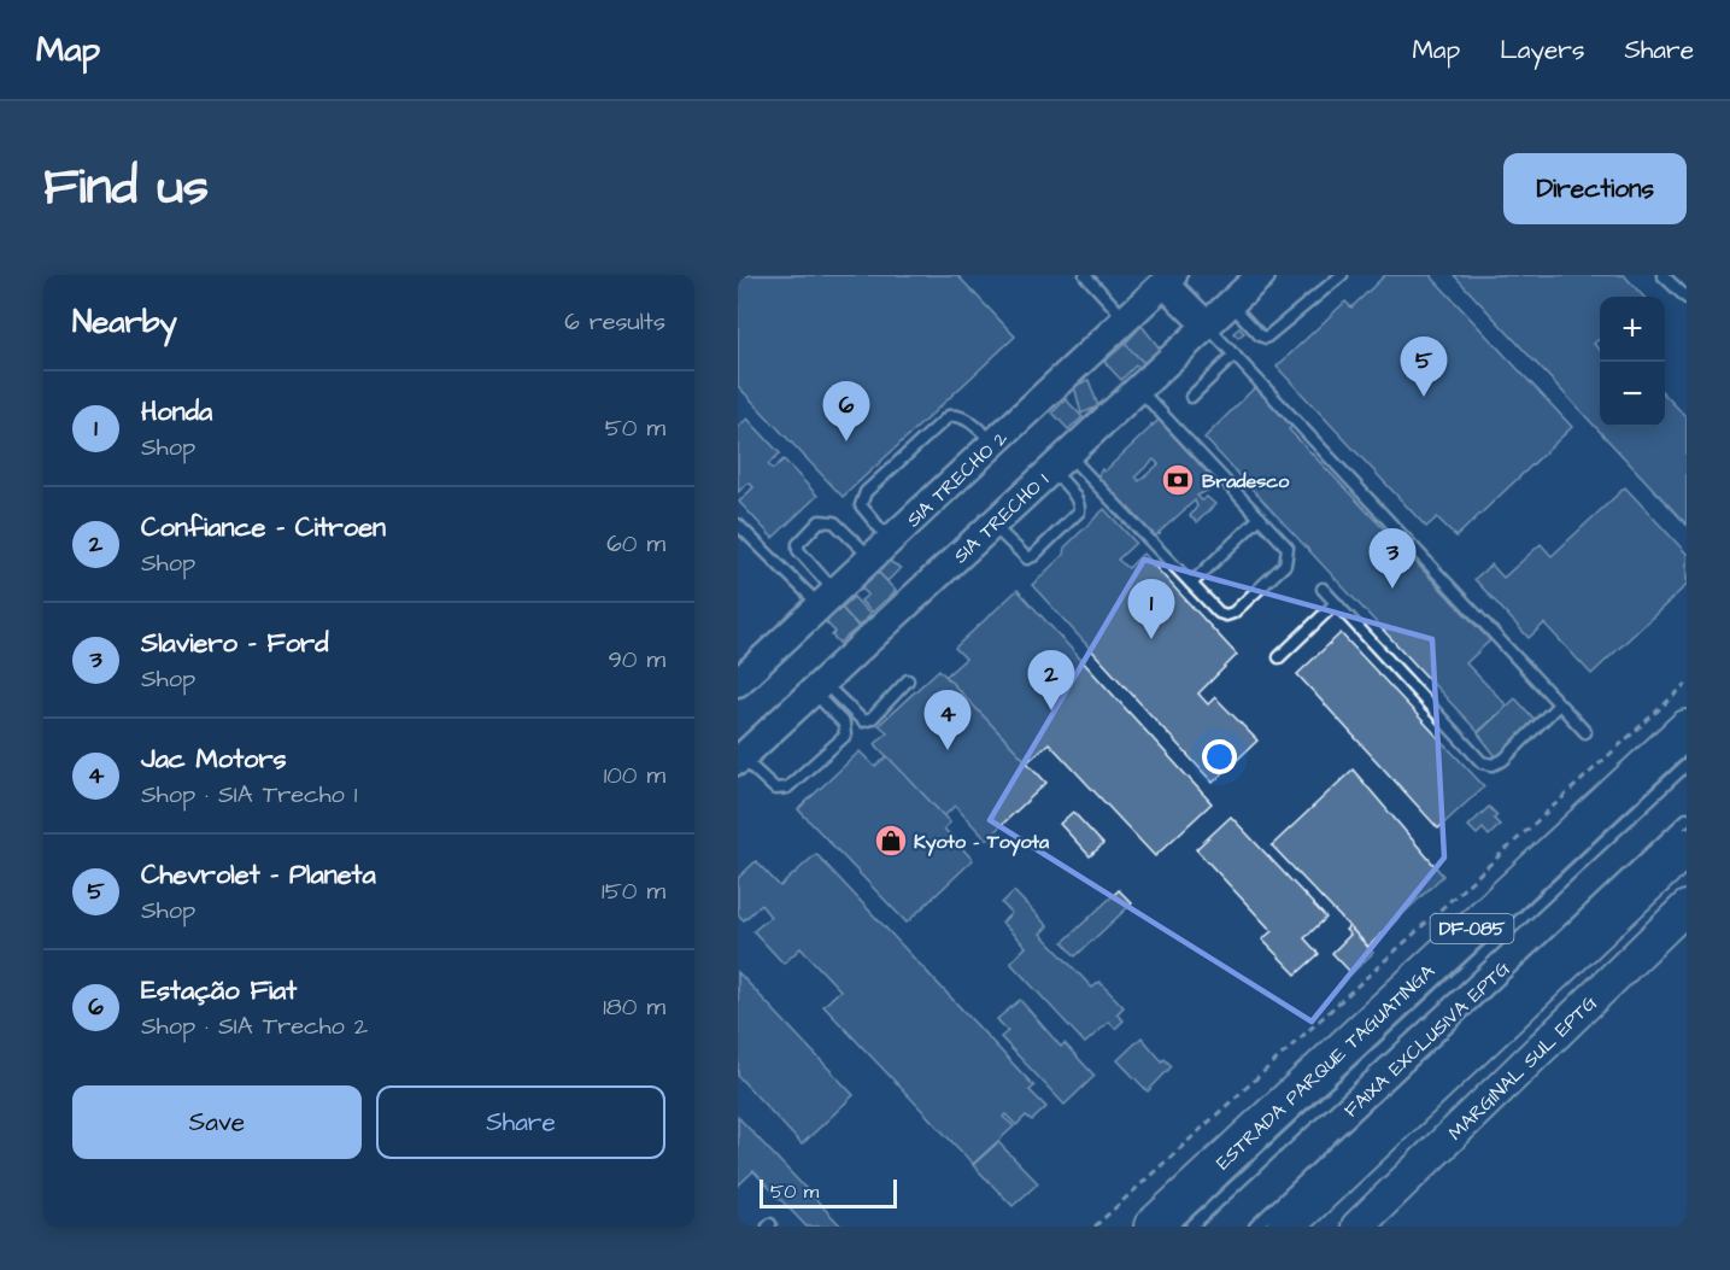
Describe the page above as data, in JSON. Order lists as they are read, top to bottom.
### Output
{
  "streets": {
    "highway": ["DF-085", "ESTRADA PARQUE TAGUATINGA"],
    "main road": ["SIA TRECHO 2", "SIA TRECHO 1", "MARGINAL SUL EPTG"],
    "lane": ["FAIXA EXCLUSIVA EPTG"]
  },
  "places": {
    "bank": ["Bradesco"],
    "shop": ["Kyoto - Toyota"]
  },
  "scale_bar": "50 m",
  "page": {
    "header": "Map",
    "nav": ["Map", "Layers", "Share"],
    "title": "Find us",
    "buttons": [
      "Directions",
      ["Save", "Share"]
    ],
    "heading": ["Nearby", "6 results"],
    "map_buttons": ["+", "−"],
    "pins": [
      "5",
      "6",
      "3",
      "1",
      "2",
      "4"
    ],
    "list": [
      {
        "mark": "1",
        "name": "Honda",
        "note": "Shop",
        "value": "50 m"
      },
      {
        "mark": "2",
        "name": "Confiance - Citroen",
        "note": "Shop",
        "value": "60 m"
      },
      {
        "mark": "3",
        "name": "Slaviero - Ford",
        "note": "Shop",
        "value": "90 m"
      },
      {
        "mark": "4",
        "name": "Jac Motors",
        "note": "Shop · SIA Trecho 1",
        "value": "100 m"
      },
      {
        "mark": "5",
        "name": "Chevrolet - Planeta",
        "note": "Shop",
        "value": "150 m"
      },
      {
        "mark": "6",
        "name": "Estação Fiat",
        "note": "Shop · SIA Trecho 2",
        "value": "180 m"
      }
    ],
    "scale": "50 m"
  }
}
